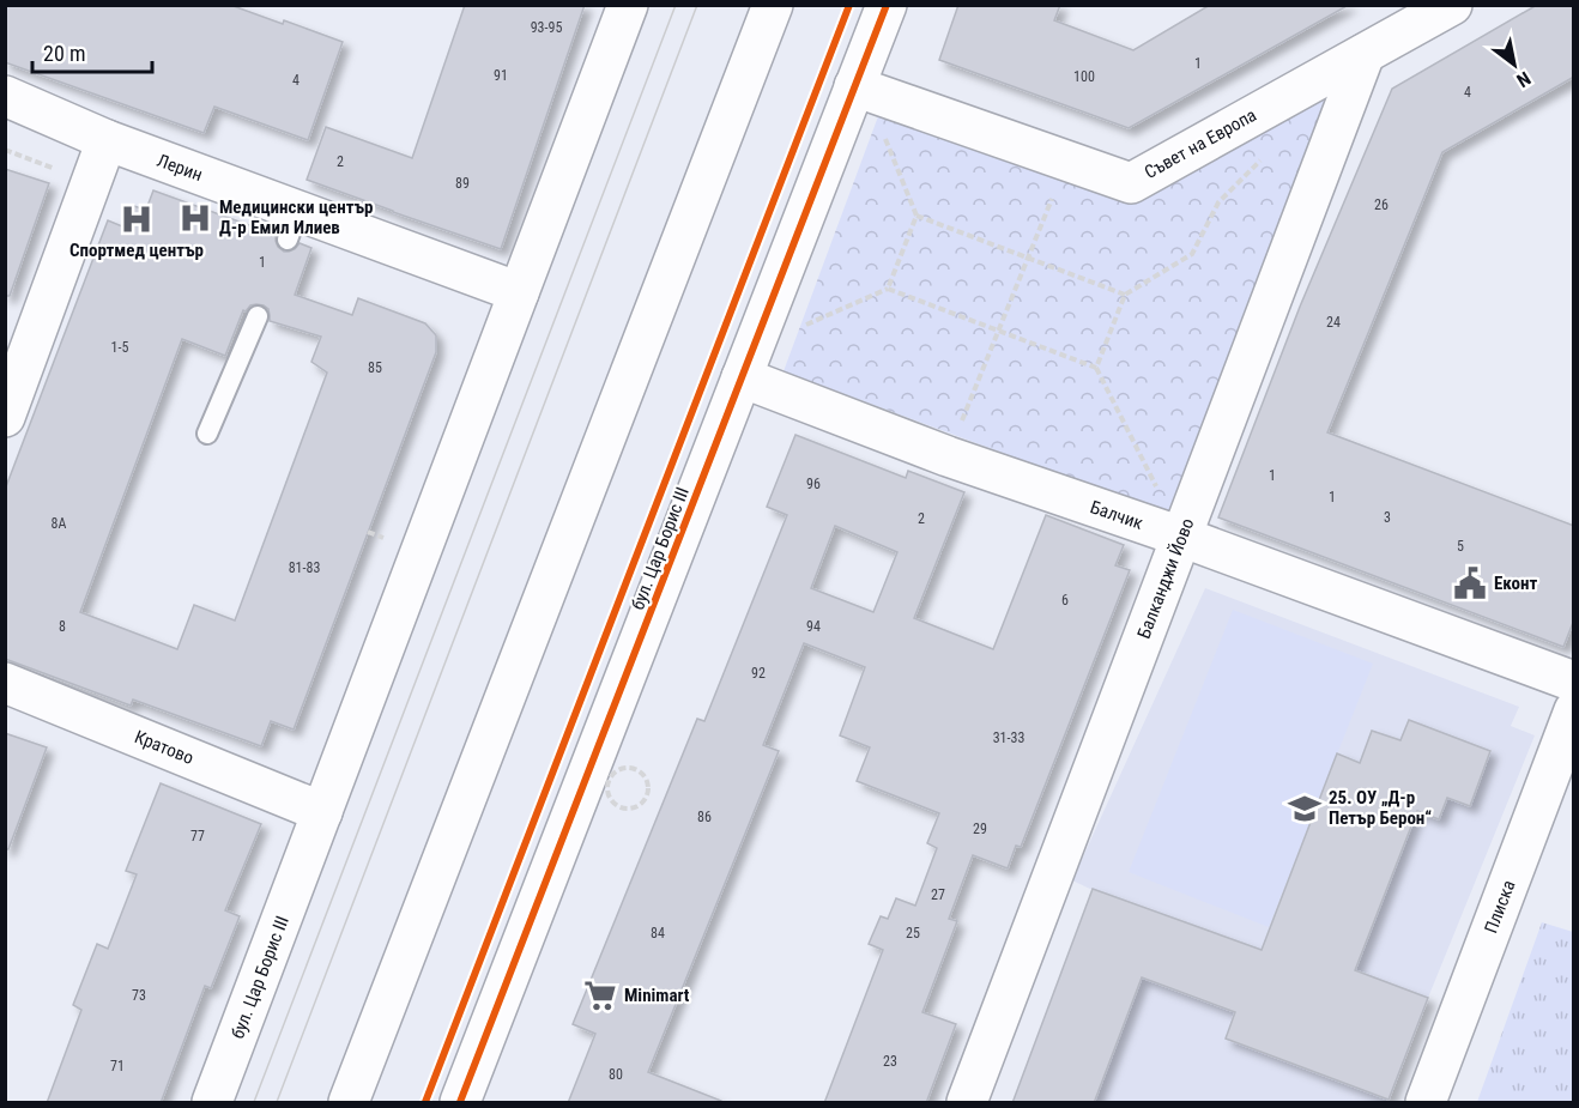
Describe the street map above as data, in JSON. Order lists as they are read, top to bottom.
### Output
{
  "streets": {
    "street": [
      "Съвет на Европа",
      "Лерин",
      "Балчик",
      "бул. Цар Борис III",
      "Балканджи Йово",
      "Кратово",
      "Плиска"
    ]
  },
  "crossings": [
    ["Съвет на Европа", "бул. Цар Борис III"],
    ["Съвет на Европа", "Балканджи Йово"],
    ["Лерин", "бул. Цар Борис III"],
    ["Балчик", "бул. Цар Борис III"],
    ["Балчик", "Балканджи Йово"],
    ["бул. Цар Борис III", "Кратово"]
  ],
  "places": {
    "hospital": ["Медицински център Д-р Емил Илиев", "Спортмед център"],
    "public building": ["Еконт"],
    "school or university": ["25. ОУ „Д-р Петър Берон“"],
    "supermarket": ["Minimart"]
  },
  "house_numbers": [
    "93-95",
    "1",
    "91",
    "100",
    "4",
    "4",
    "2",
    "89",
    "26",
    "1",
    "24",
    "1-5",
    "85",
    "1",
    "96",
    "1",
    "3",
    "2",
    "8А",
    "5",
    "81-83",
    "6",
    "8",
    "94",
    "92",
    "31-33",
    "86",
    "29",
    "77",
    "27",
    "84",
    "25",
    "73",
    "23",
    "71",
    "80"
  ],
  "scale_bar": "20 m",
  "north": "bottom right"
}
